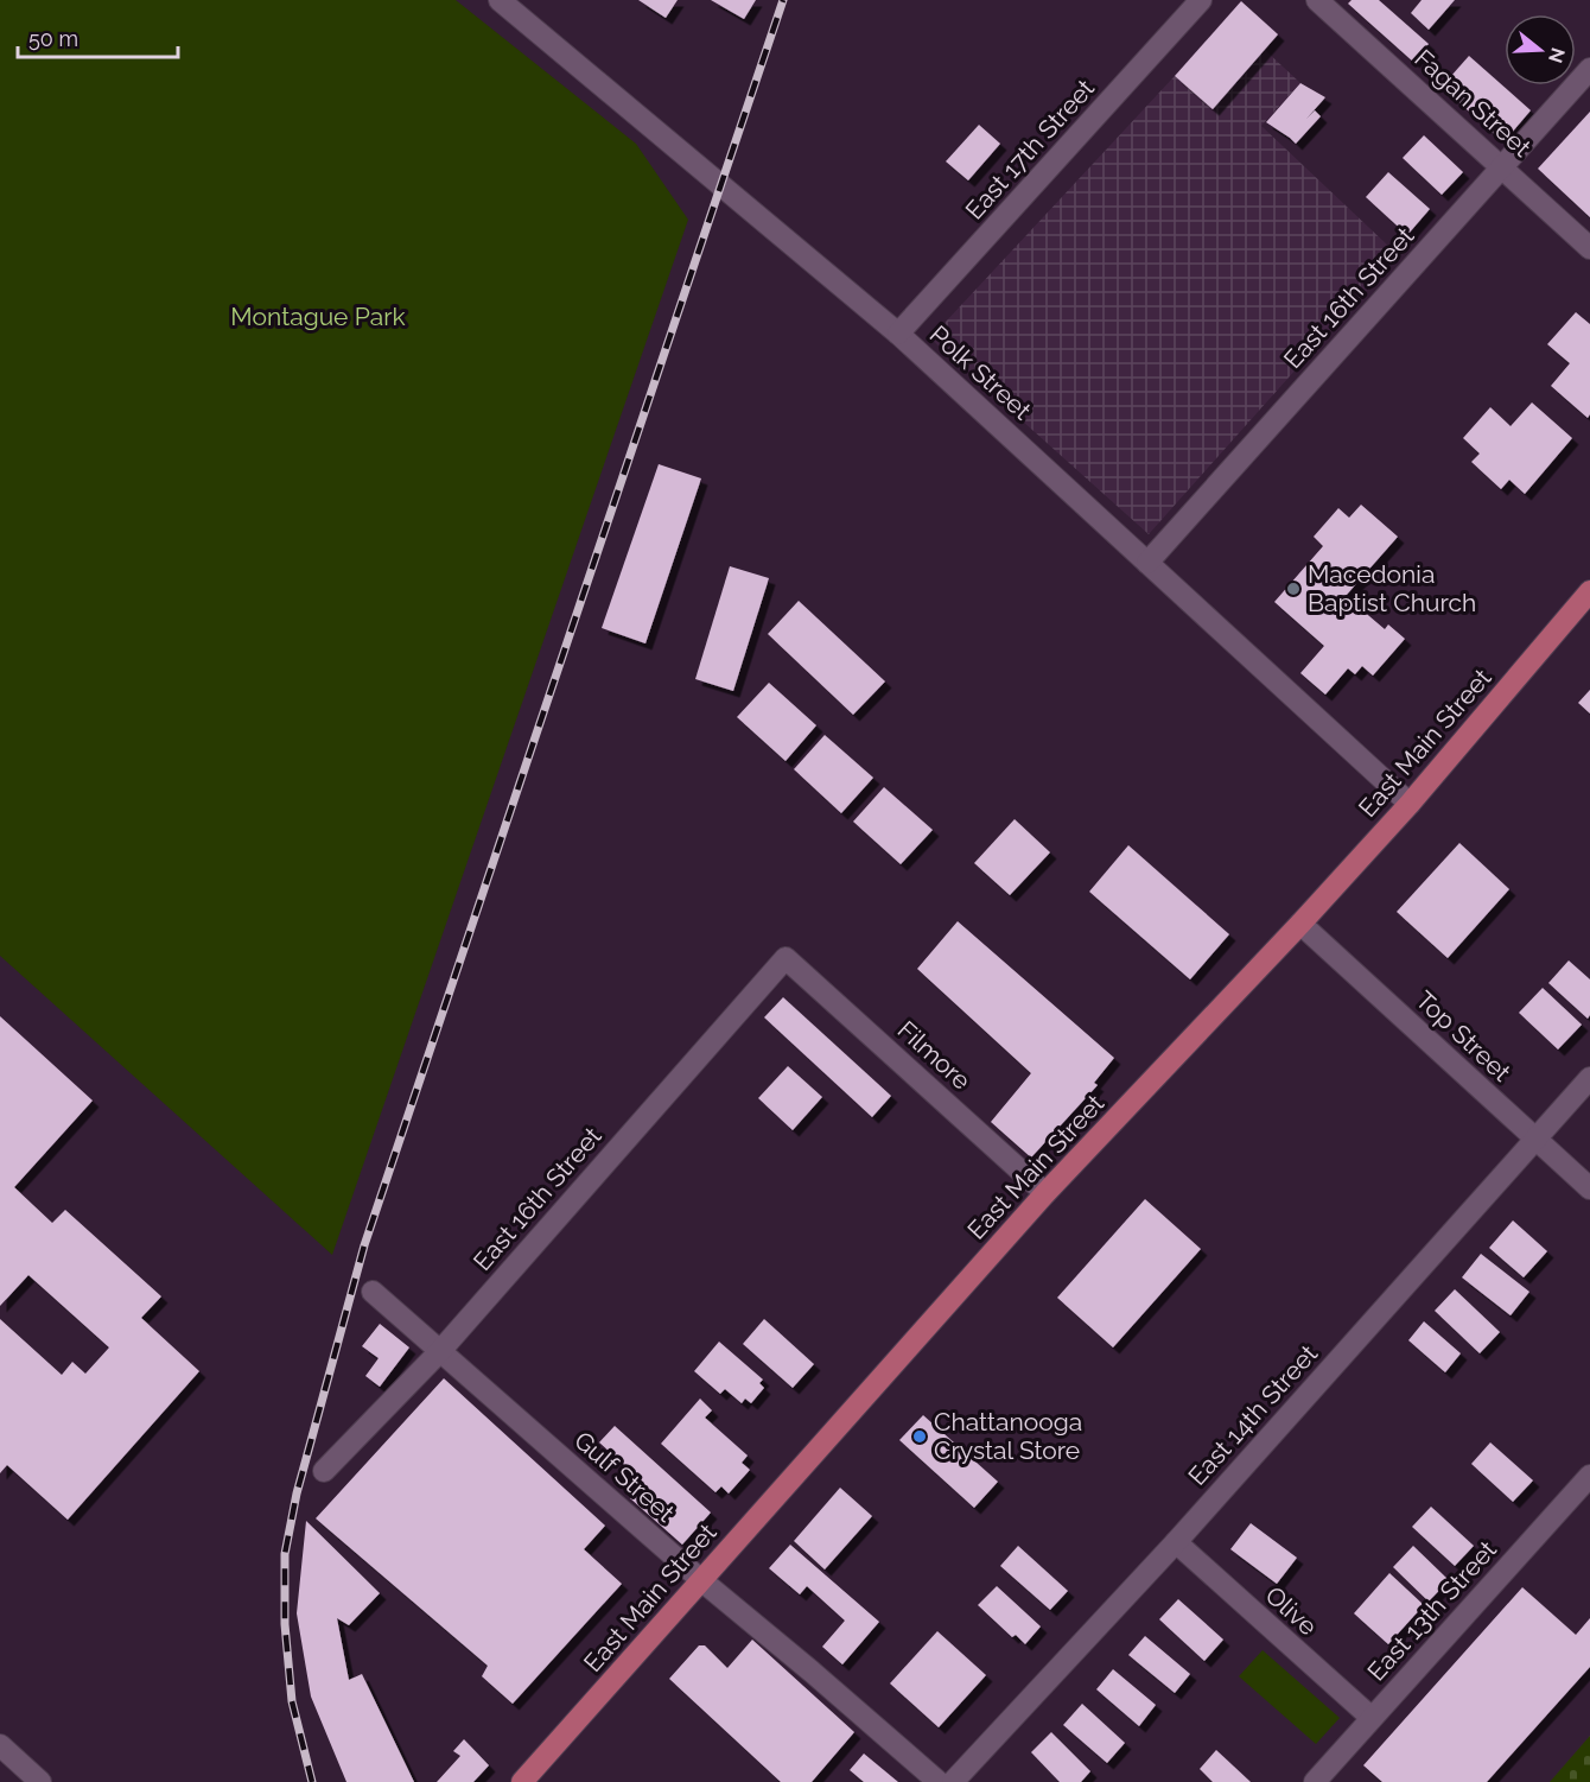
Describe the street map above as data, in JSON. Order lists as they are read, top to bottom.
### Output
{
  "streets": {
    "main road": ["East Main Street"],
    "street": [
      "Fagan Street",
      "East 17th Street",
      "East 16th Street",
      "Polk Street",
      "Top Street",
      "Filmore",
      "East 14th Street",
      "Gulf Street",
      "Olive",
      "East 13th Street"
    ]
  },
  "crossings": [
    ["Fagan Street", "East 16th Street"],
    ["East 17th Street", "Polk Street"],
    ["East 16th Street", "Polk Street"],
    ["East 16th Street", "Filmore"],
    ["East 16th Street", "Gulf Street"],
    ["Polk Street", "East Main Street"],
    ["East Main Street", "Top Street"],
    ["East Main Street", "Filmore"],
    ["East Main Street", "Gulf Street"],
    ["Top Street", "East 14th Street"],
    ["East 14th Street", "Olive"],
    ["Olive", "East 13th Street"]
  ],
  "parks": ["Montague Park"],
  "places": ["Macedonia Baptist Church", "Chattanooga Crystal Store"],
  "scale_bar": "50 m",
  "north": "right"
}
